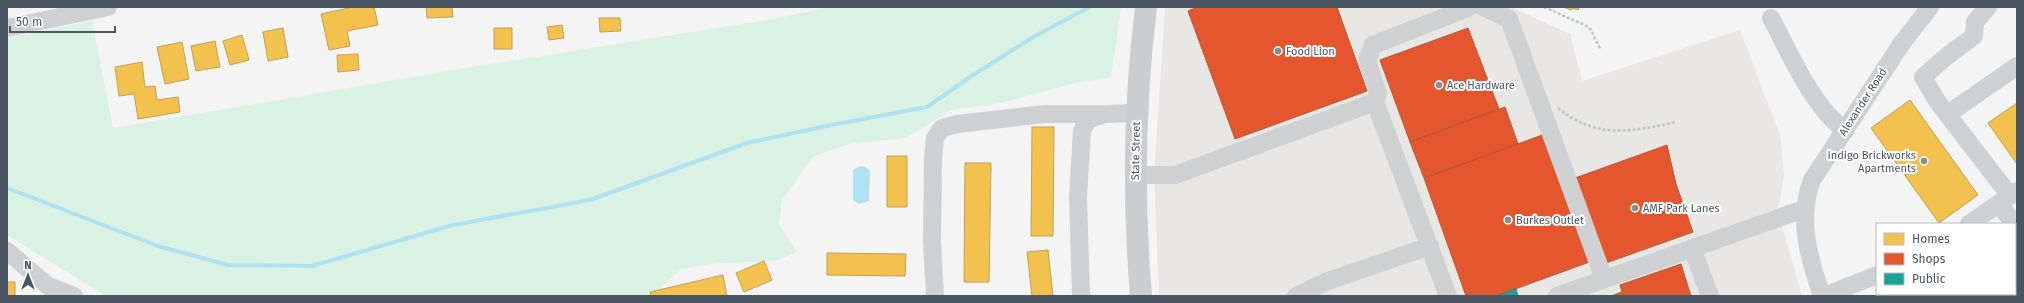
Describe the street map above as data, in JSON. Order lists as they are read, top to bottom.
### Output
{
  "streets": {
    "main road": ["State Street"],
    "street": ["Alexander Road"]
  },
  "places": [
    "Food Lion",
    "Ace Hardware",
    "Indigo Brickworks Apartments",
    "AMF Park Lanes",
    "Burkes Outlet"
  ],
  "legend": ["Homes", "Shops", "Public"],
  "scale_bar": "50 m",
  "north": "top"
}
